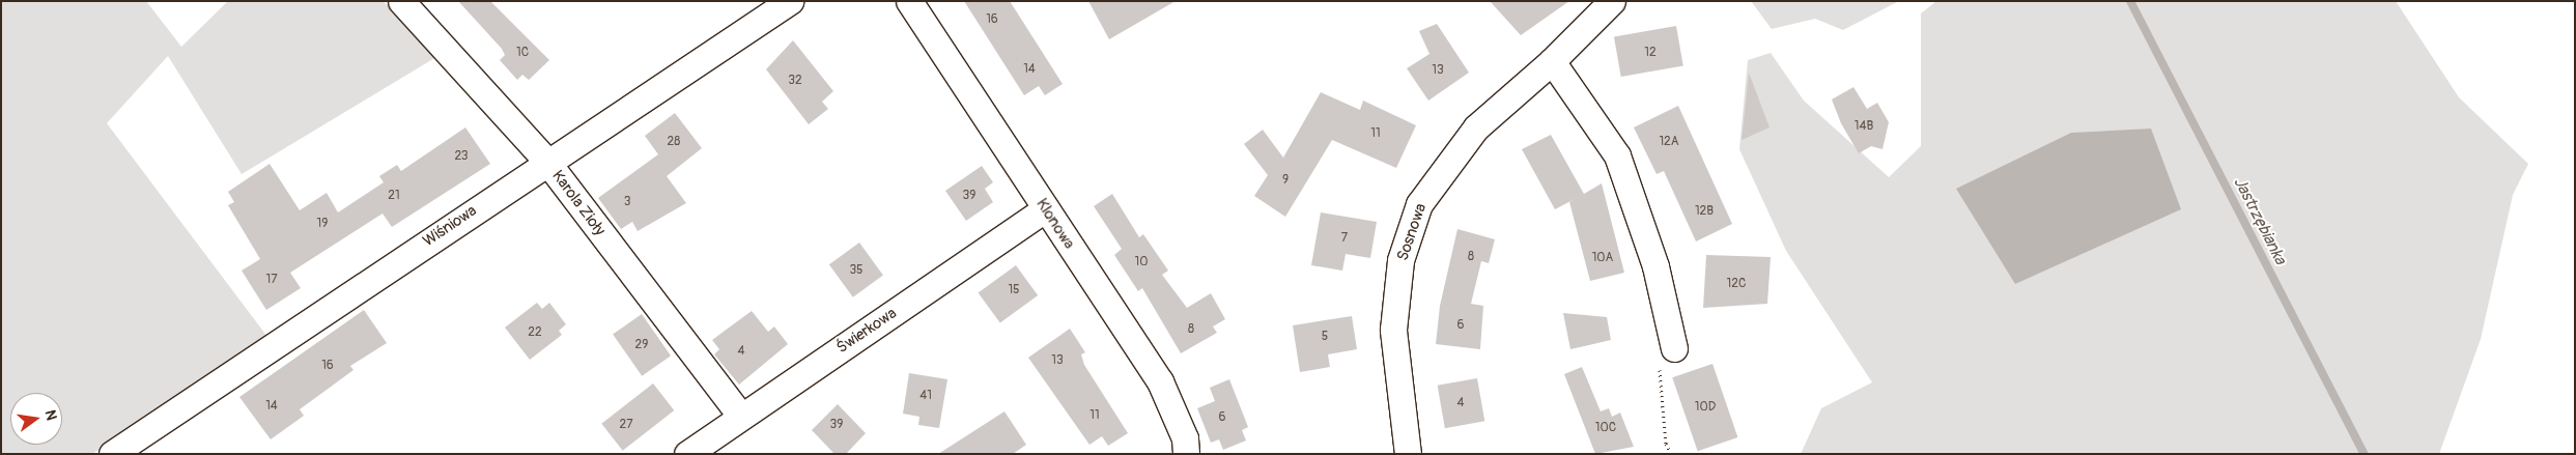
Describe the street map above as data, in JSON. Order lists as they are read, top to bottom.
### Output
{
  "streets": {
    "street": [
      "Karola Zioły",
      "Klonowa",
      "Wiśniowa",
      "Sosnowa",
      "Świerkowa"
    ]
  },
  "crossings": [
    ["Karola Zioły", "Wiśniowa"],
    ["Karola Zioły", "Świerkowa"],
    ["Klonowa", "Świerkowa"]
  ],
  "water": ["Jastrzębianka"],
  "house_numbers": [
    "16",
    "1C",
    "12",
    "14",
    "13",
    "32",
    "14B",
    "11",
    "28",
    "12A",
    "23",
    "9",
    "21",
    "39",
    "3",
    "12B",
    "19",
    "7",
    "8",
    "10A",
    "10",
    "35",
    "17",
    "12C",
    "15",
    "6",
    "8",
    "22",
    "5",
    "29",
    "4",
    "13",
    "16",
    "41",
    "4",
    "14",
    "10D",
    "11",
    "6",
    "27",
    "39",
    "10C"
  ],
  "north": "right"
}
